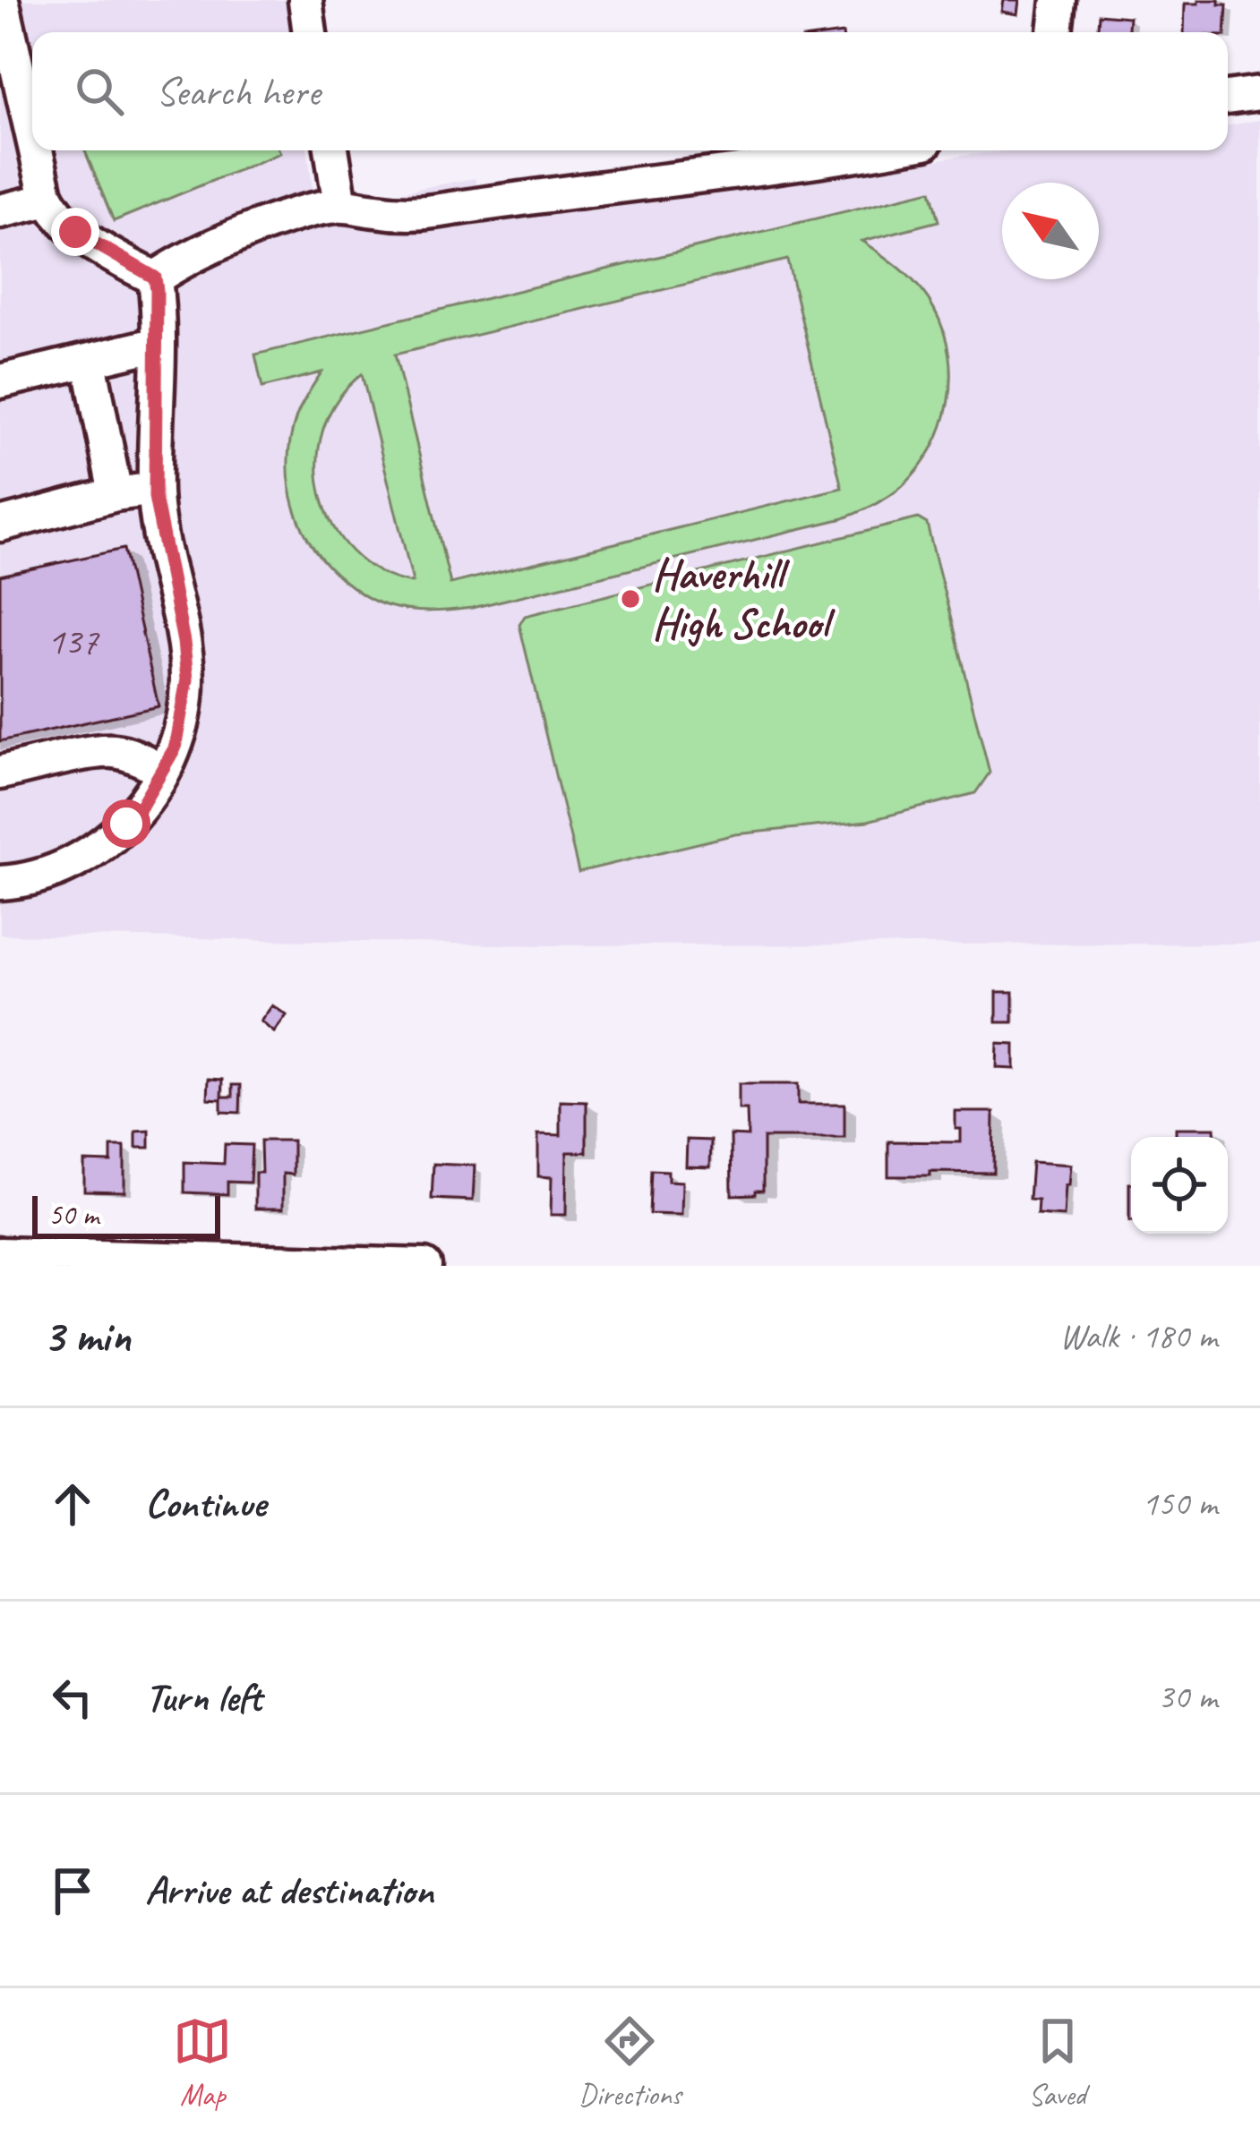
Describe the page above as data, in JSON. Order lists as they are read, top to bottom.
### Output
{
  "places": ["Haverhill High School"],
  "house_numbers": ["137"],
  "scale_bar": "50 m",
  "north": "top left",
  "page": {
    "search": "Search here",
    "scale": "50 m",
    "heading": ["3 min", "Walk · 180 m"],
    "list": [
      ["Continue", "150 m"],
      ["Turn left", "30 m"],
      "Arrive at destination"
    ],
    "nav": ["Map", "Directions", "Saved"]
  }
}
